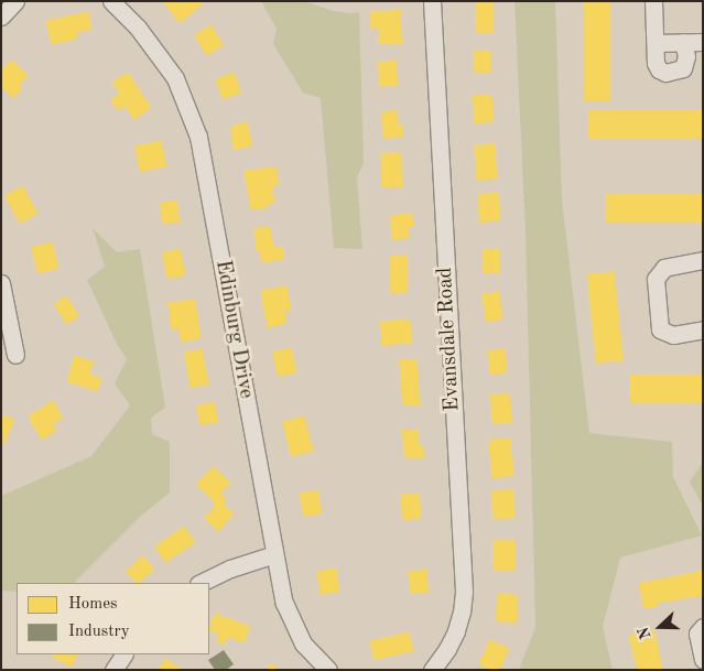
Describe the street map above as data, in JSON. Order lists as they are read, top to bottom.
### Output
{
  "streets": {
    "street": ["Edinburg Drive", "Evansdale Road"]
  },
  "legend": ["Homes", "Industry"],
  "north": "left"
}
